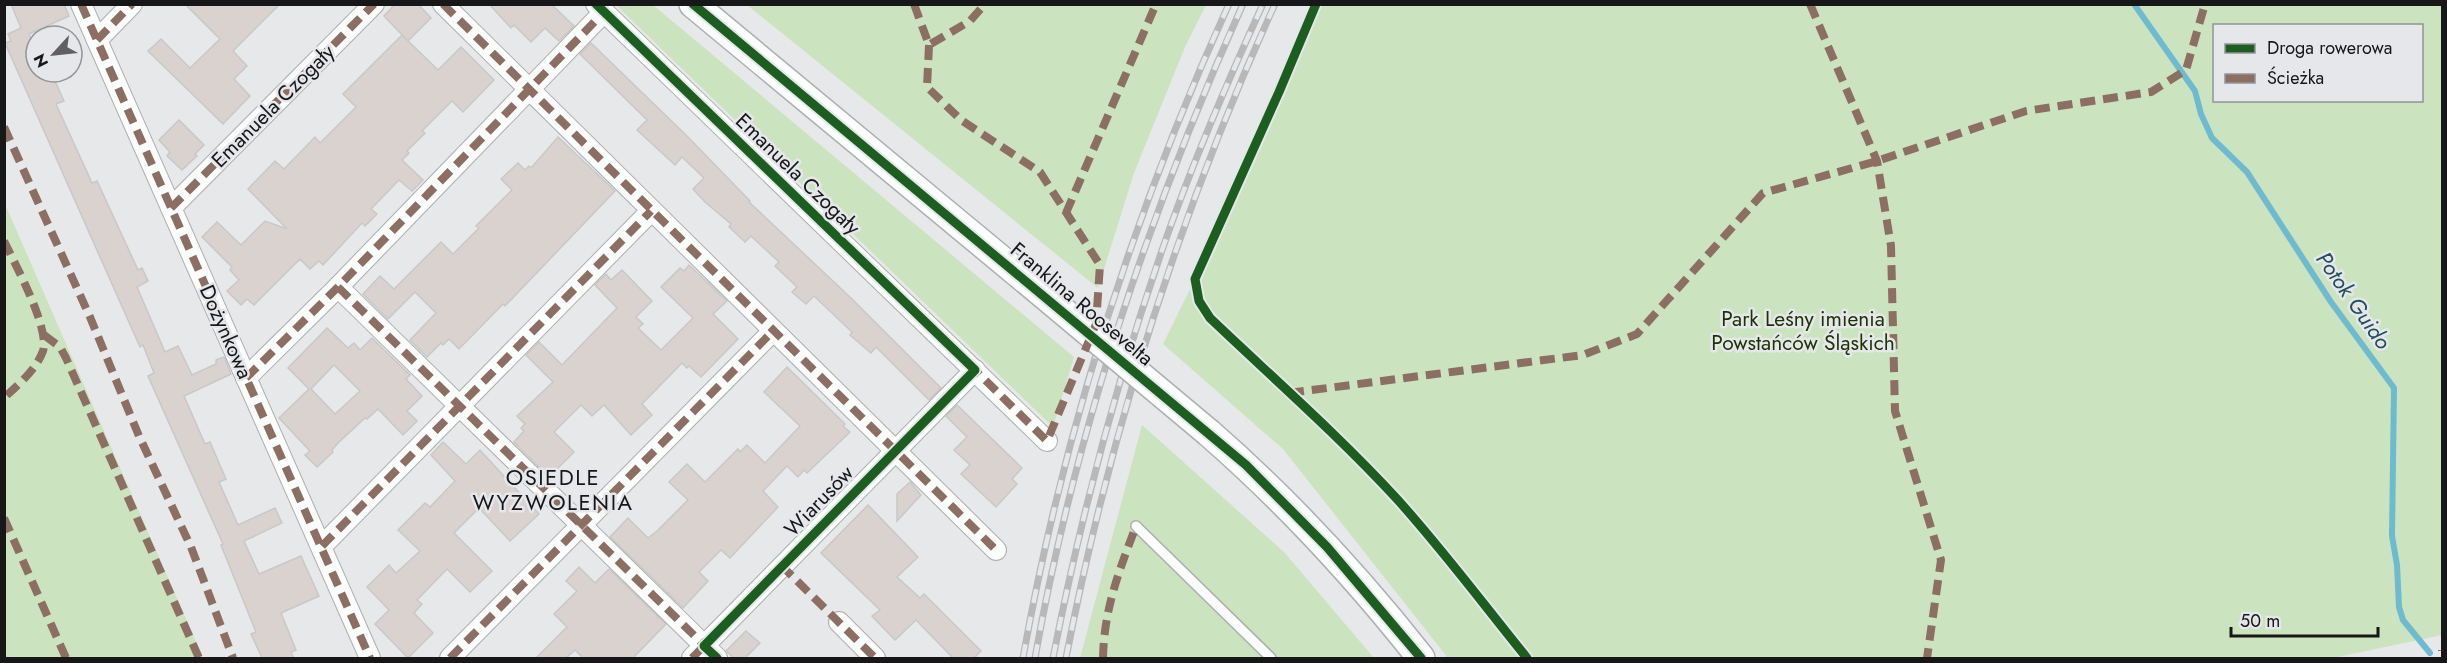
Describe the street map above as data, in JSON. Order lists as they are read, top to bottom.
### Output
{
  "streets": {
    "street": [
      "Emanuela Czogały",
      "Franklina Roosevelta",
      "Dożynkowa",
      "Wiarusów"
    ]
  },
  "crossings": [
    ["Emanuela Czogały", "Dożynkowa"],
    ["Emanuela Czogały", "Wiarusów"]
  ],
  "districts": ["OSIEDLE WYZWOLENIA"],
  "water": ["Potok Guido"],
  "parks": ["Park Leśny imienia Powstańców Śląskich"],
  "legend": ["Droga rowerowa", "Ścieżka"],
  "scale_bar": "50 m",
  "north": "bottom left"
}
